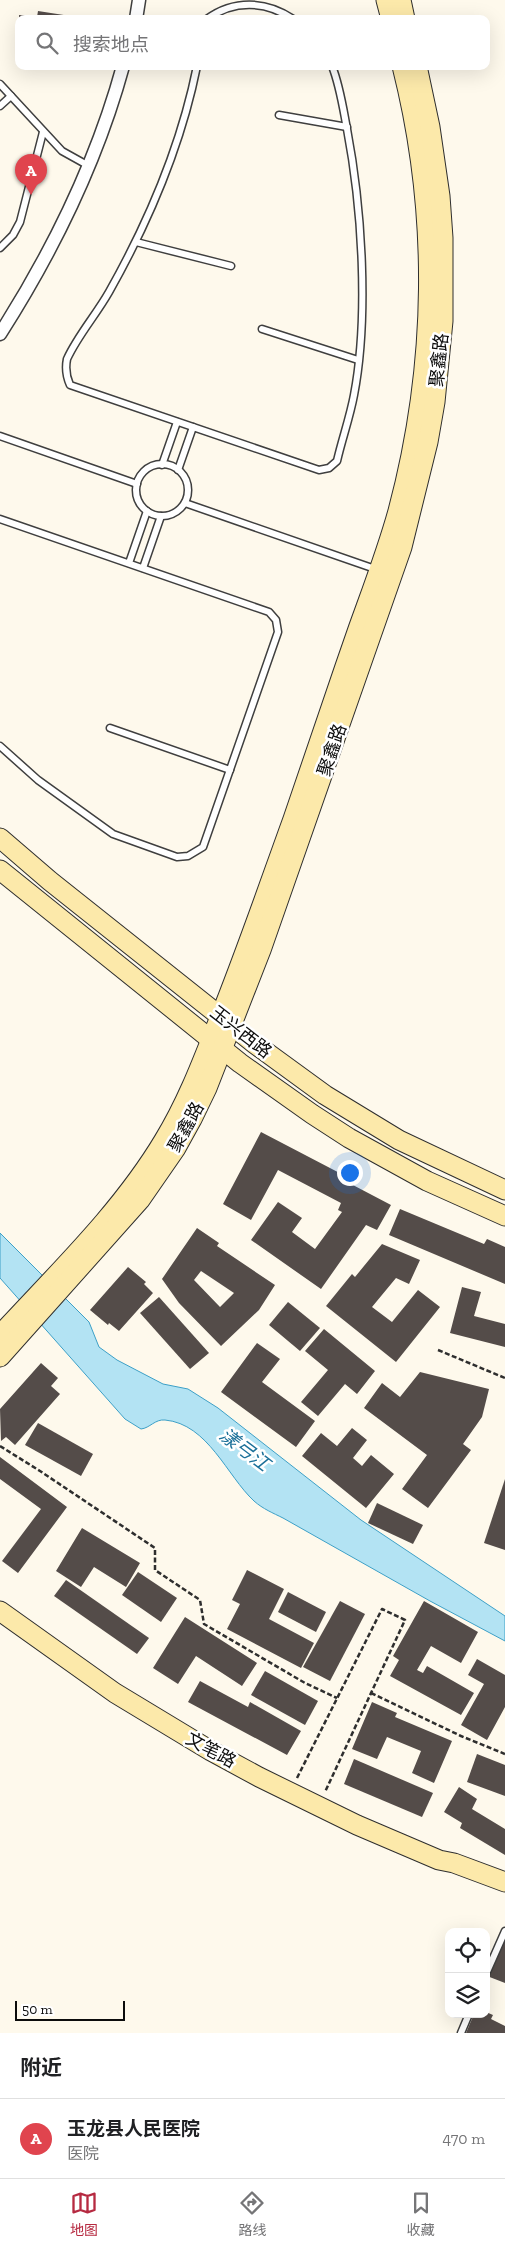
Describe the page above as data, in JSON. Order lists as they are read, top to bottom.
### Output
{
  "streets": {
    "main road": ["聚鑫路", "玉兴西路", "文笔路"]
  },
  "crossings": [
    ["聚鑫路", "玉兴西路"]
  ],
  "water": ["漾弓江"],
  "scale_bar": "50 m",
  "page": {
    "search": "搜索地点",
    "pins": "A",
    "scale": "50 m",
    "heading": "附近",
    "list": [
      {
        "mark": "A",
        "name": "玉龙县人民医院",
        "note": "医院",
        "value": "470 m"
      }
    ],
    "nav": ["地图", "路线", "收藏"]
  }
}
